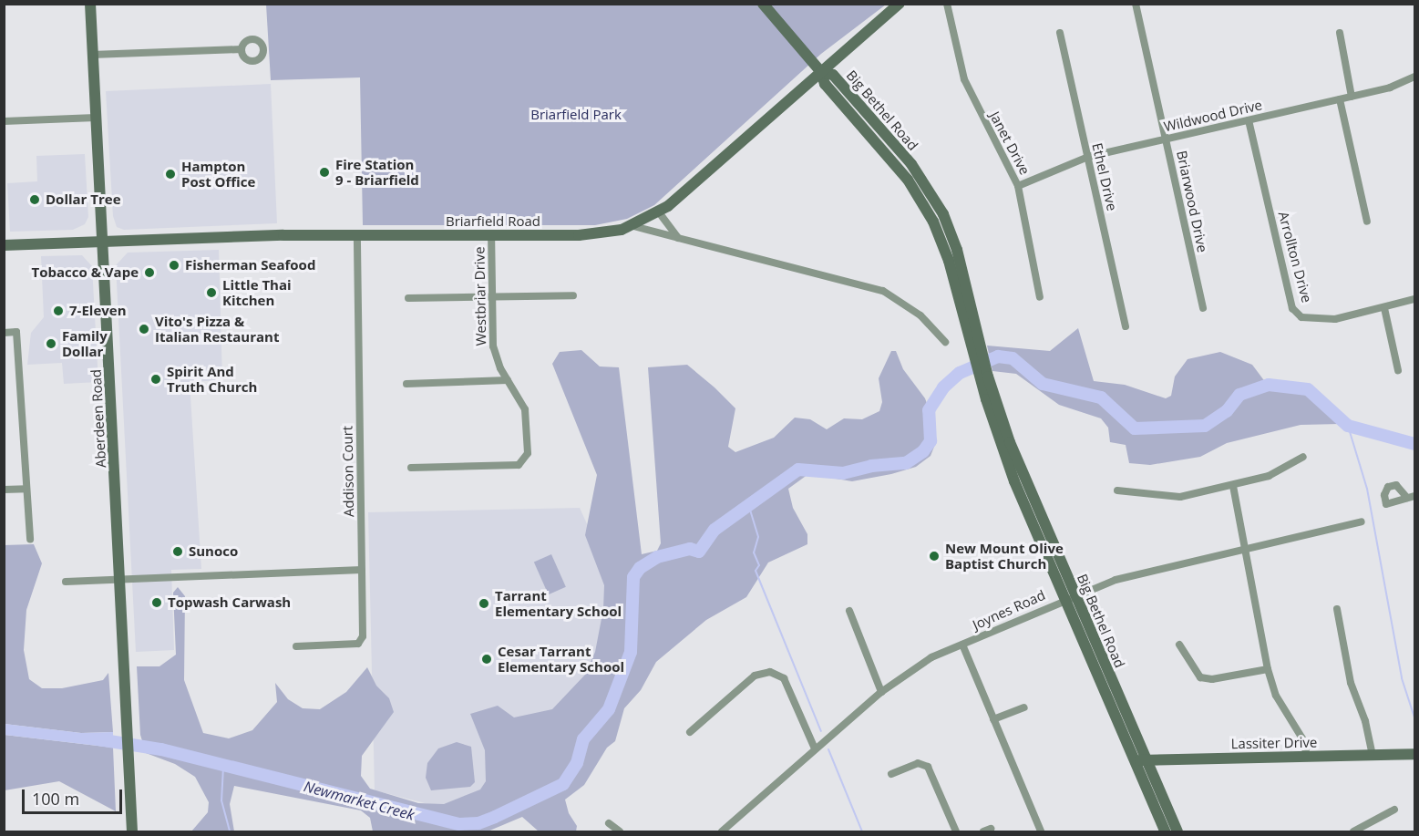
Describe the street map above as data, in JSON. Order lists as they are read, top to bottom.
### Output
{
  "streets": {
    "main road": [
      "Big Bethel Road",
      "Briarfield Road",
      "Aberdeen Road",
      "Lassiter Drive"
    ],
    "street": [
      "Wildwood Drive",
      "Janet Drive",
      "Ethel Drive",
      "Briarwood Drive",
      "Arrollton Drive",
      "Westbriar Drive",
      "Addison Court",
      "Joynes Road"
    ]
  },
  "crossings": [
    ["Big Bethel Road", "Briarfield Road"],
    ["Big Bethel Road", "Joynes Road"],
    ["Big Bethel Road", "Lassiter Drive"],
    ["Wildwood Drive", "Janet Drive"],
    ["Wildwood Drive", "Ethel Drive"],
    ["Wildwood Drive", "Briarwood Drive"],
    ["Wildwood Drive", "Arrollton Drive"],
    ["Briarfield Road", "Westbriar Drive"],
    ["Briarfield Road", "Aberdeen Road"],
    ["Briarfield Road", "Addison Court"]
  ],
  "water": ["Newmarket Creek"],
  "parks": ["Briarfield Park"],
  "places": [
    "Fire Station 9 - Briarfield",
    "Hampton Post Office",
    "Dollar Tree",
    "Fisherman Seafood",
    "Tobacco & Vape",
    "Little Thai Kitchen",
    "7-Eleven",
    "Vito's Pizza & Italian Restaurant",
    "Family Dollar",
    "Spirit And Truth Church",
    "Sunoco",
    "New Mount Olive Baptist Church",
    "Topwash Carwash",
    "Tarrant Elementary School",
    "Cesar Tarrant Elementary School"
  ],
  "scale_bar": "100 m"
}
